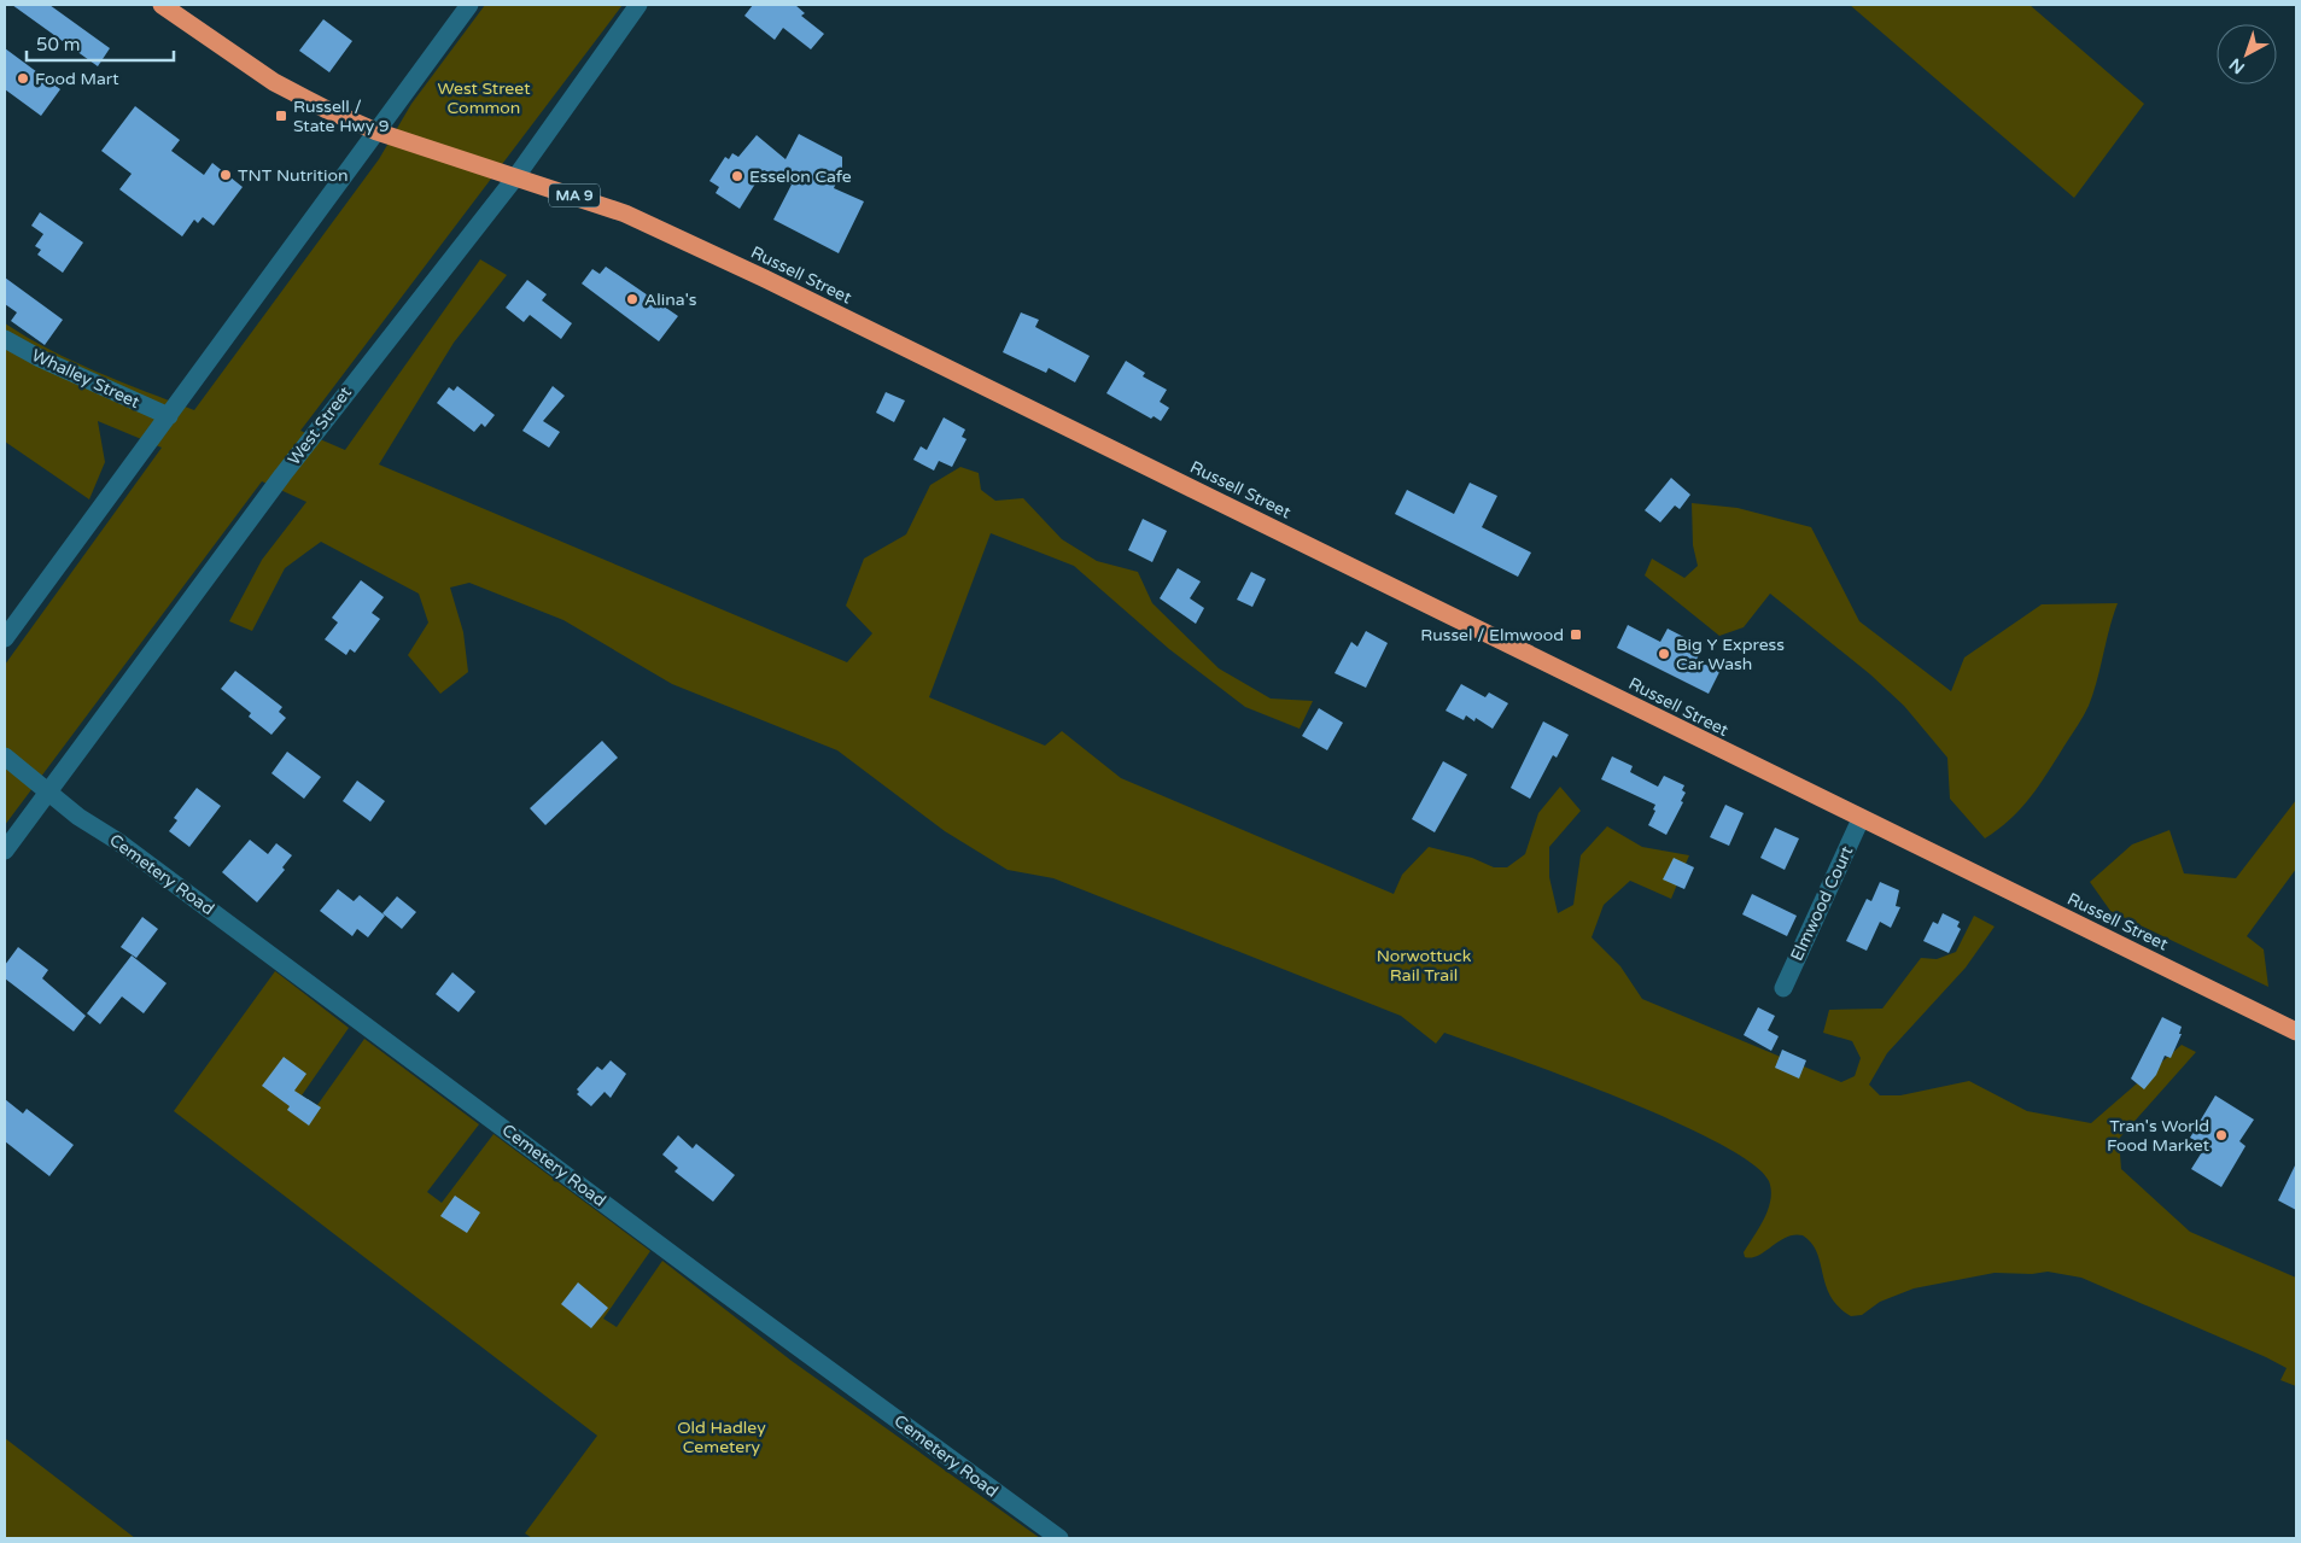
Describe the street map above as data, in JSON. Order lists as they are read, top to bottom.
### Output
{
  "streets": {
    "highway": ["MA 9", "Russell Street"],
    "street": [
      "Whalley Street",
      "West Street",
      "Cemetery Road",
      "Elmwood Court"
    ]
  },
  "crossings": [
    ["Russell Street", "West Street"],
    ["Russell Street", "Elmwood Court"],
    ["West Street", "Cemetery Road"]
  ],
  "parks": ["West Street Common", "Norwottuck Rail Trail", "Old Hadley Cemetery"],
  "places": {
    "other": [
      "Food Mart",
      "TNT Nutrition",
      "Esselon Cafe",
      "Alina's",
      "Big Y Express Car Wash",
      "Tran's World Food Market"
    ],
    "transit": ["Russell / State Hwy 9", "Russel / Elmwood"]
  },
  "scale_bar": "50 m",
  "north": "bottom left"
}
